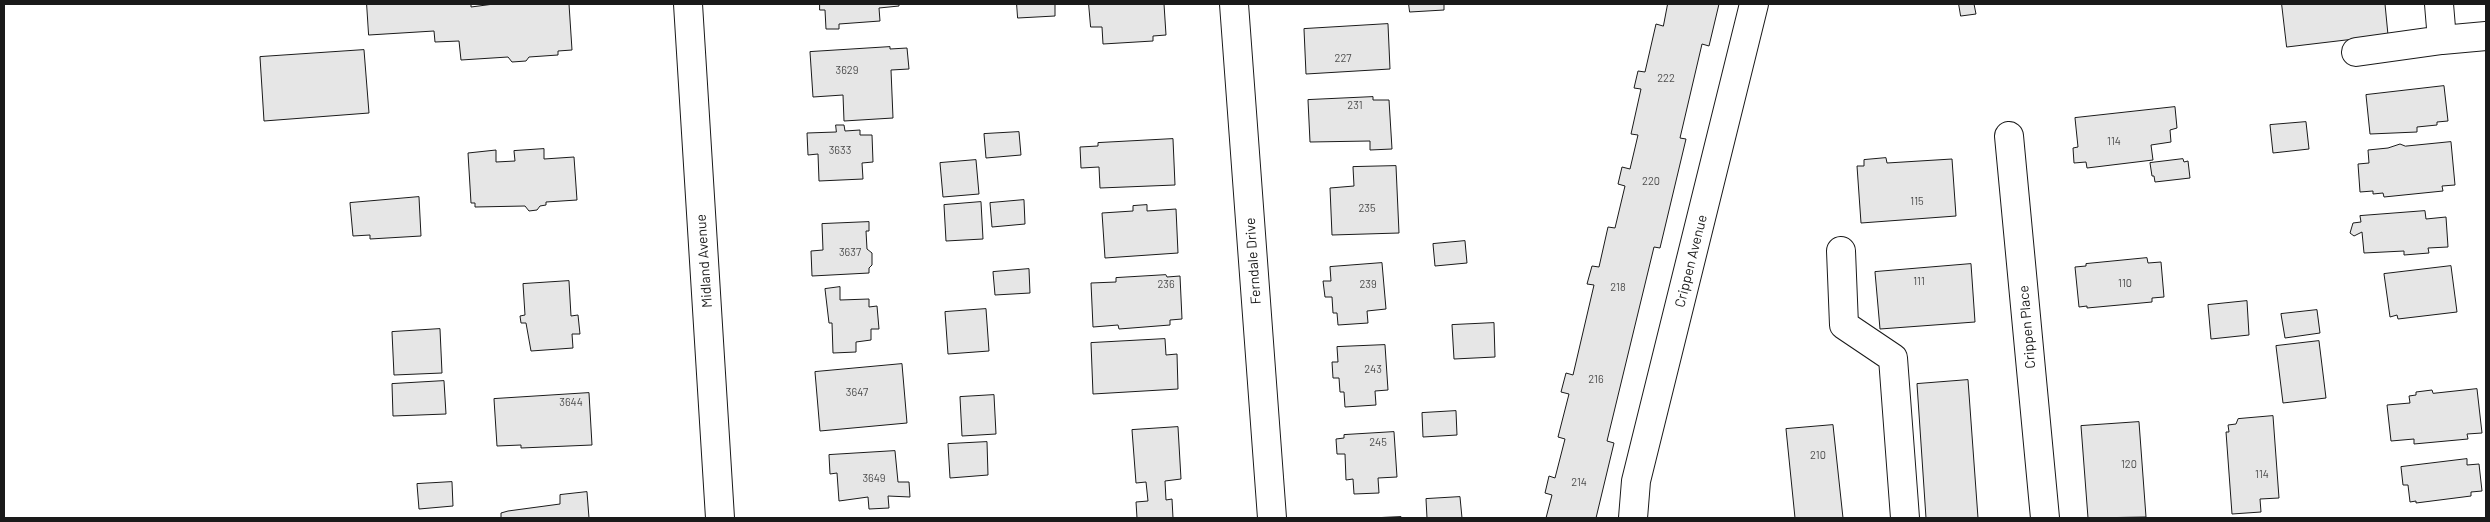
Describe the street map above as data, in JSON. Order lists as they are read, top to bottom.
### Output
{
  "streets": {
    "street": [
      "Midland Avenue",
      "Ferndale Drive",
      "Crippen Avenue",
      "Crippen Place"
    ]
  },
  "house_numbers": [
    "227",
    "3629",
    "222",
    "231",
    "114",
    "3633",
    "220",
    "115",
    "235",
    "3637",
    "111",
    "110",
    "236",
    "239",
    "218",
    "243",
    "216",
    "3647",
    "3644",
    "245",
    "210",
    "120",
    "114",
    "3649",
    "214"
  ]
}
